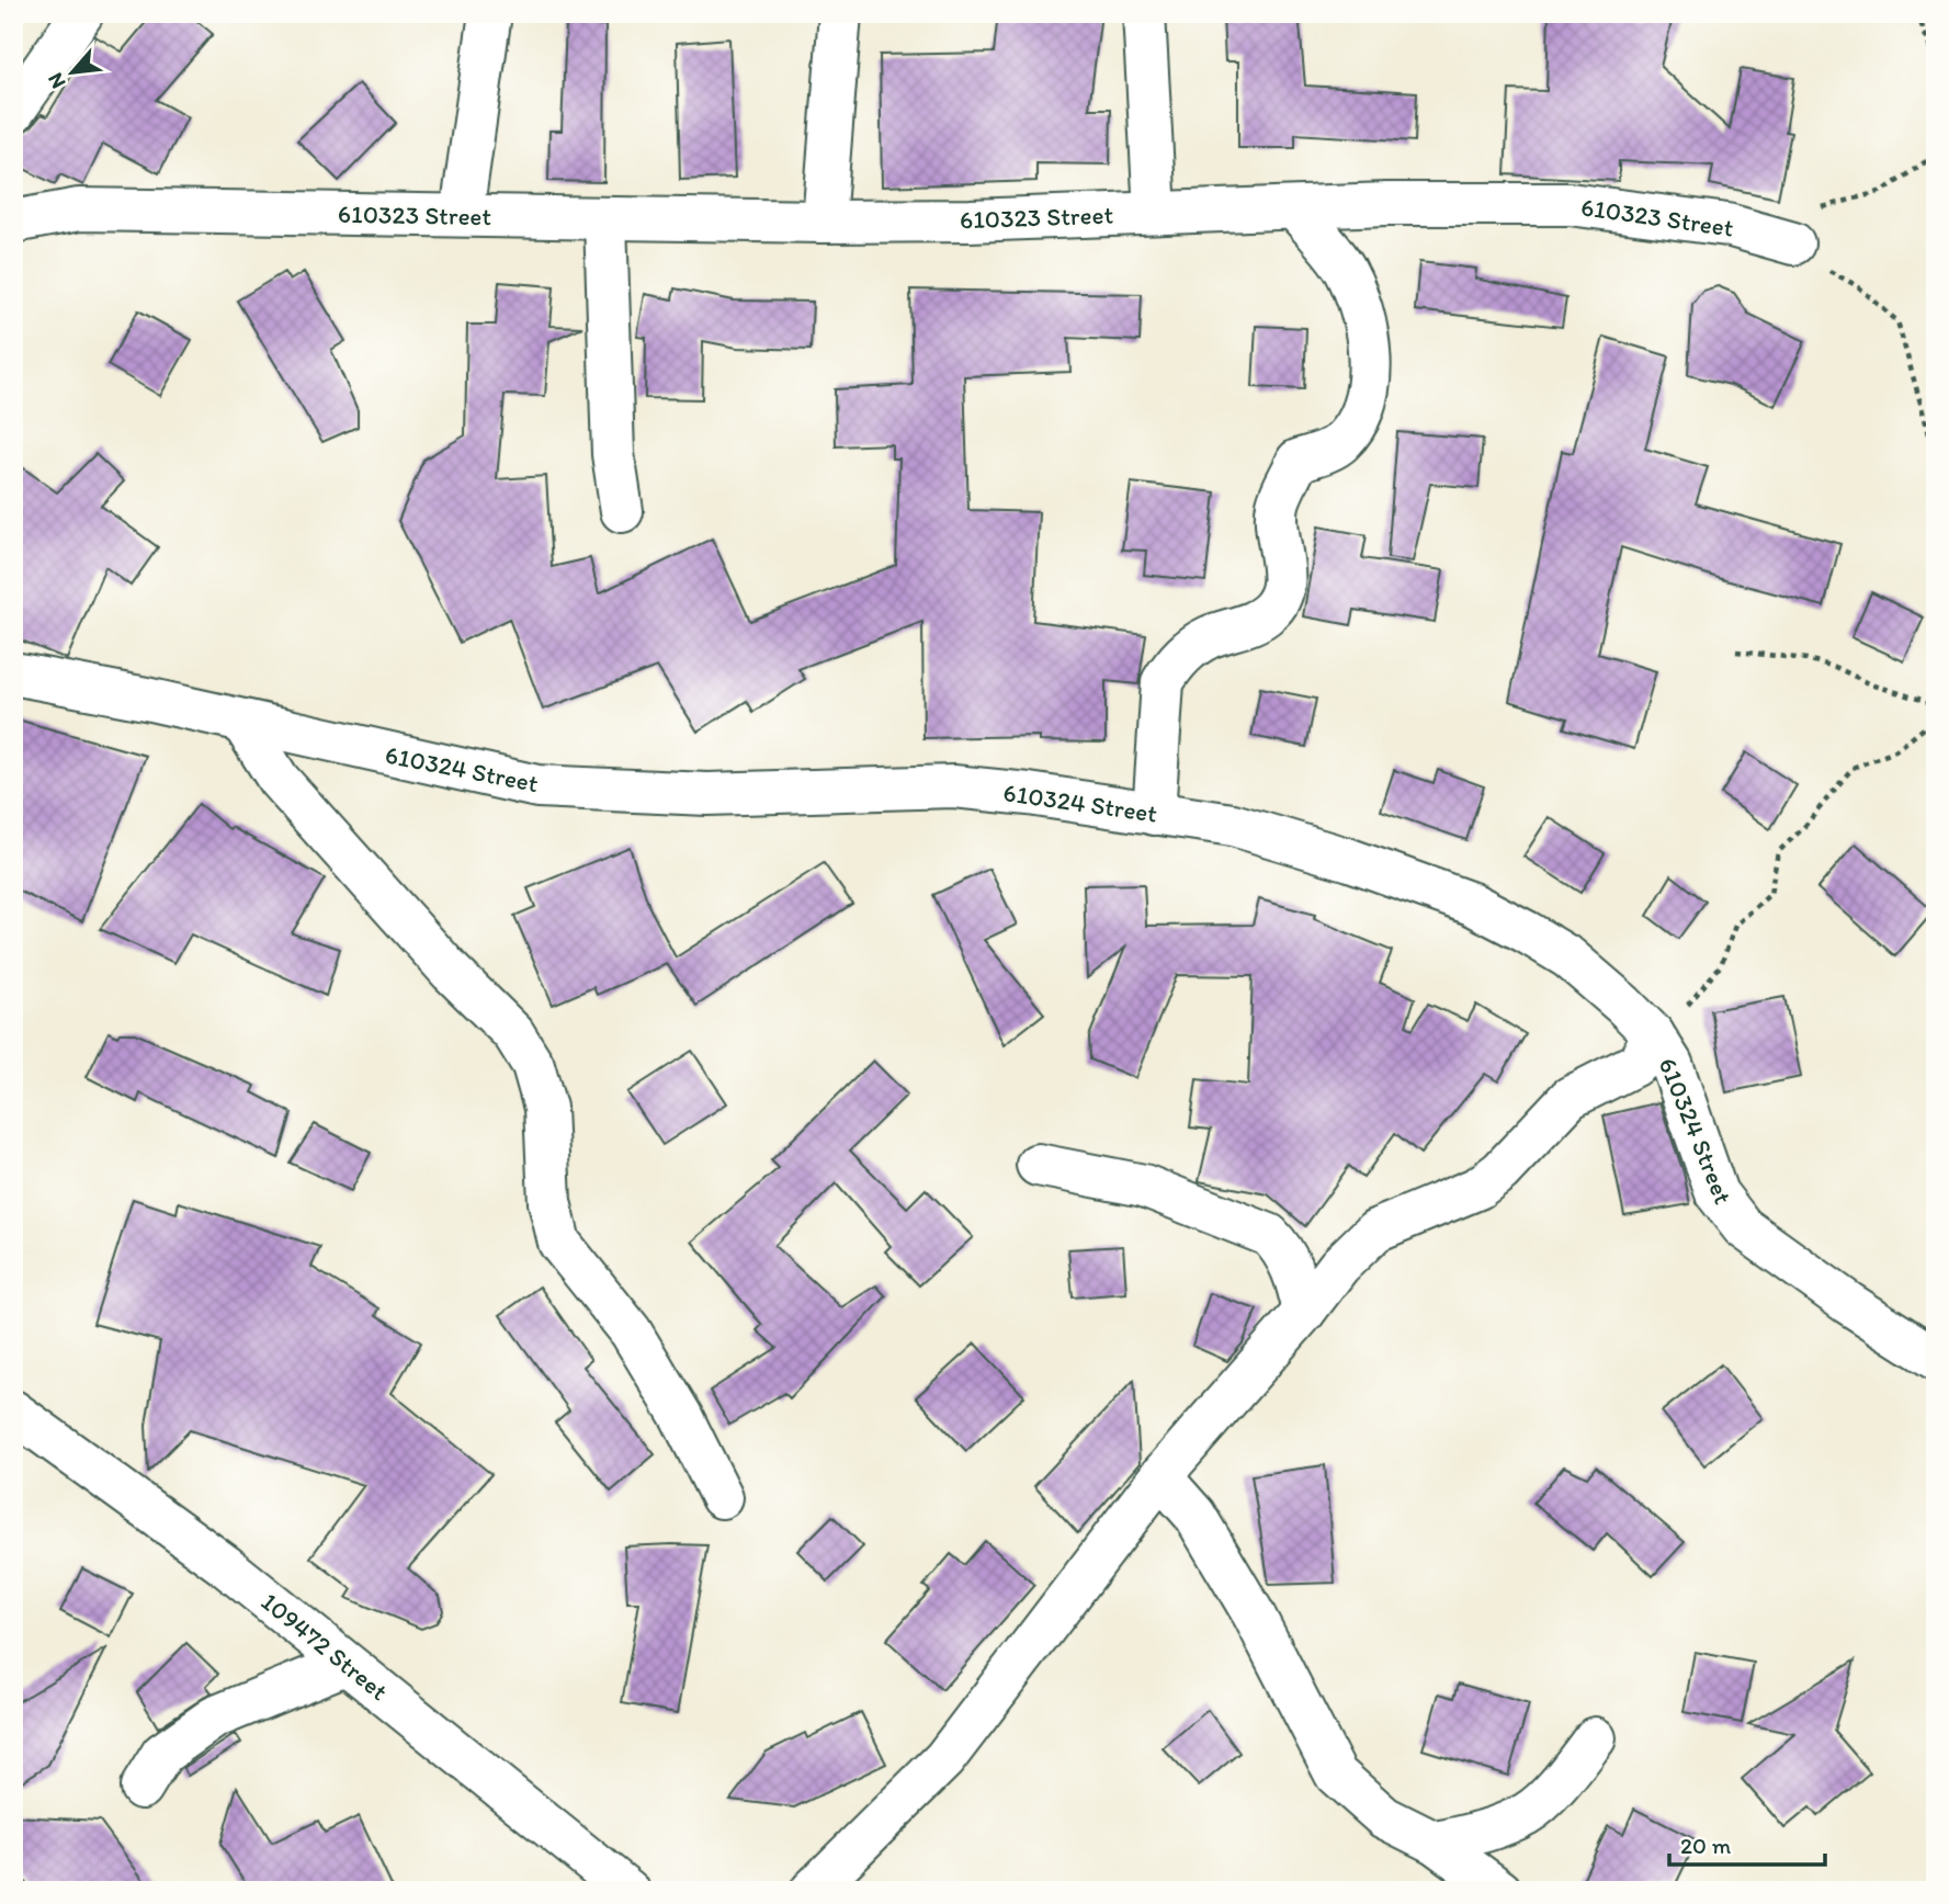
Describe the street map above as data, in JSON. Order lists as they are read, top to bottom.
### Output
{
  "streets": {
    "street": ["610323 Street", "610324 Street", "109472 Street"]
  },
  "scale_bar": "20 m",
  "north": "bottom left"
}
